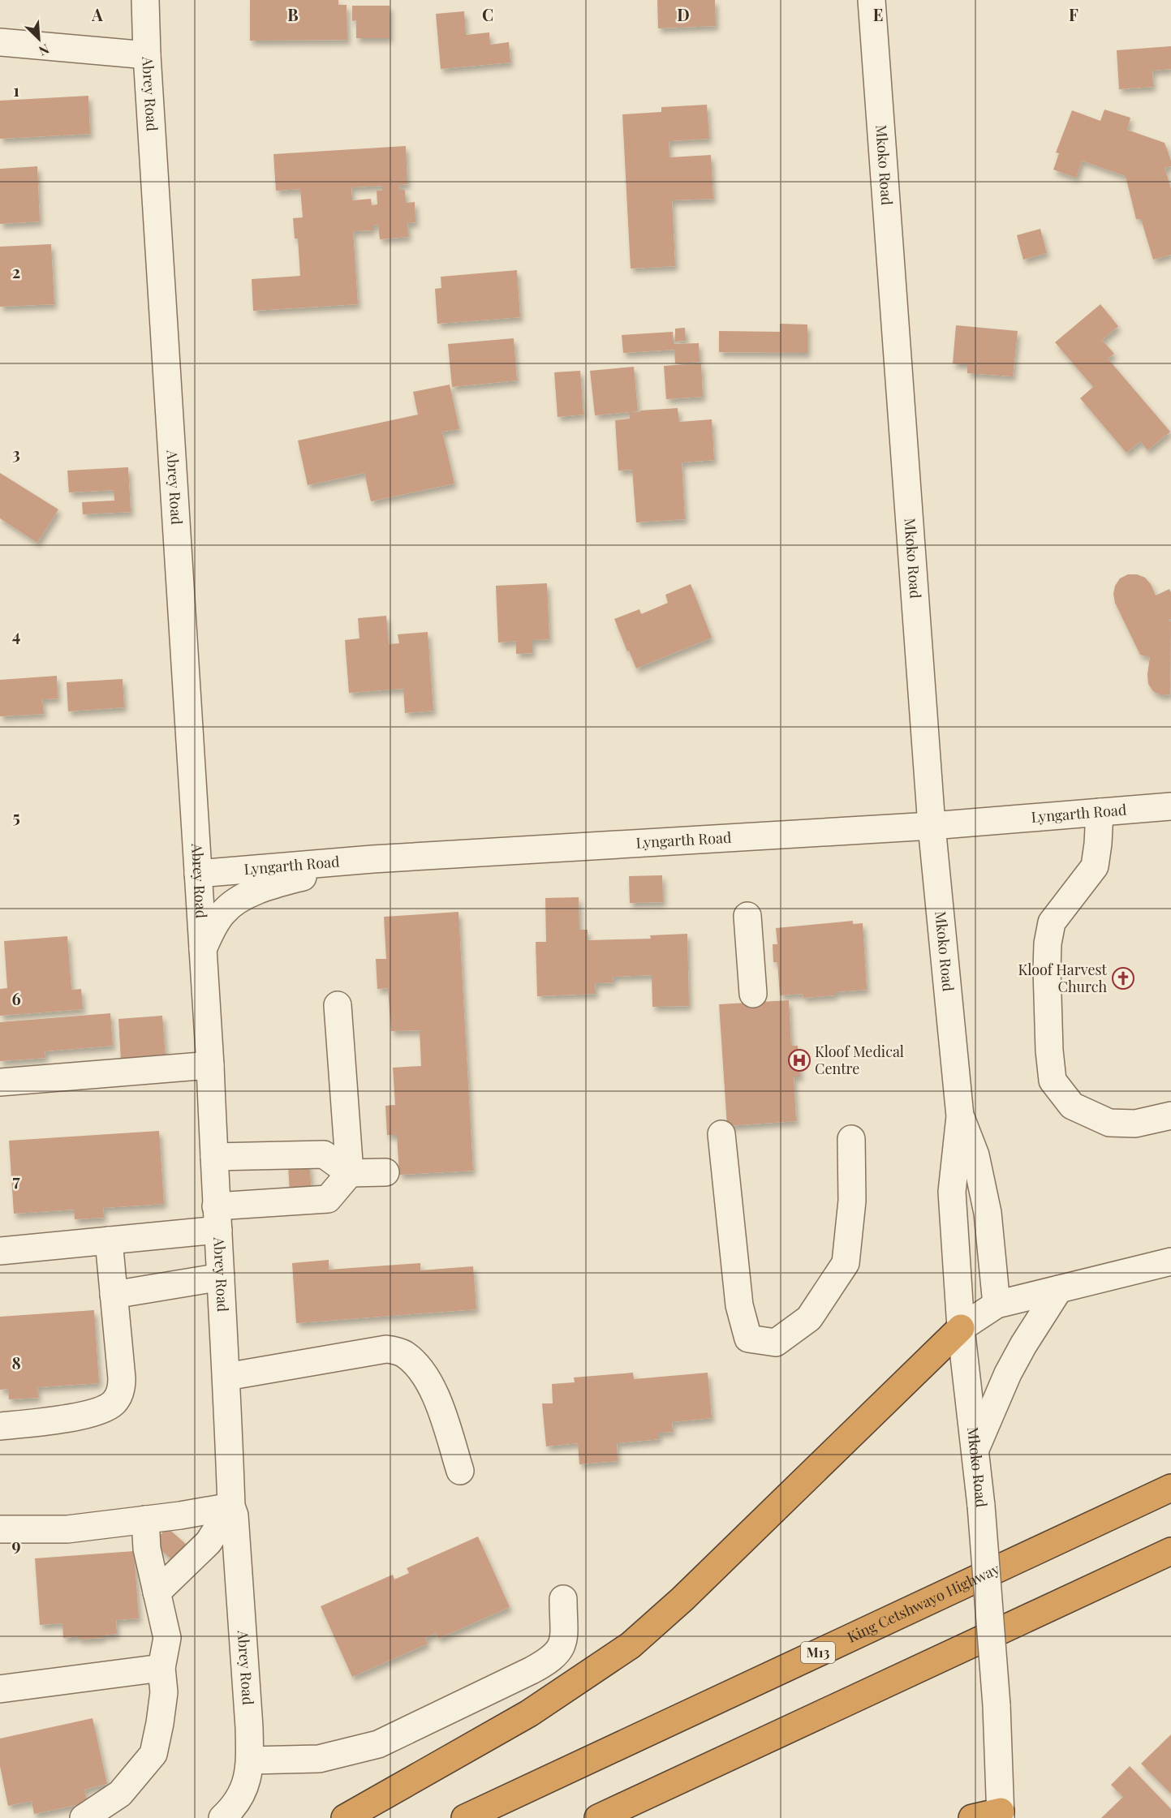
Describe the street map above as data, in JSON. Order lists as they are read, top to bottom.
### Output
{
  "streets": {
    "highway": ["King Cetshwayo Highway", "M13"],
    "street": ["Abrey Road", "Mkoko Road", "Lyngarth Road"]
  },
  "crossings": [
    ["Abrey Road", "Lyngarth Road"],
    ["Mkoko Road", "Lyngarth Road"]
  ],
  "places": {
    "church": ["Kloof Harvest Church"],
    "hospital": ["Kloof Medical Centre"]
  },
  "north": "bottom right",
  "grid": {
    "columns": [
      "A",
      "B",
      "C",
      "D",
      "E",
      "F"
    ],
    "rows": [
      "1",
      "2",
      "3",
      "4",
      "5",
      "6",
      "7",
      "8",
      "9"
    ]
  }
}
